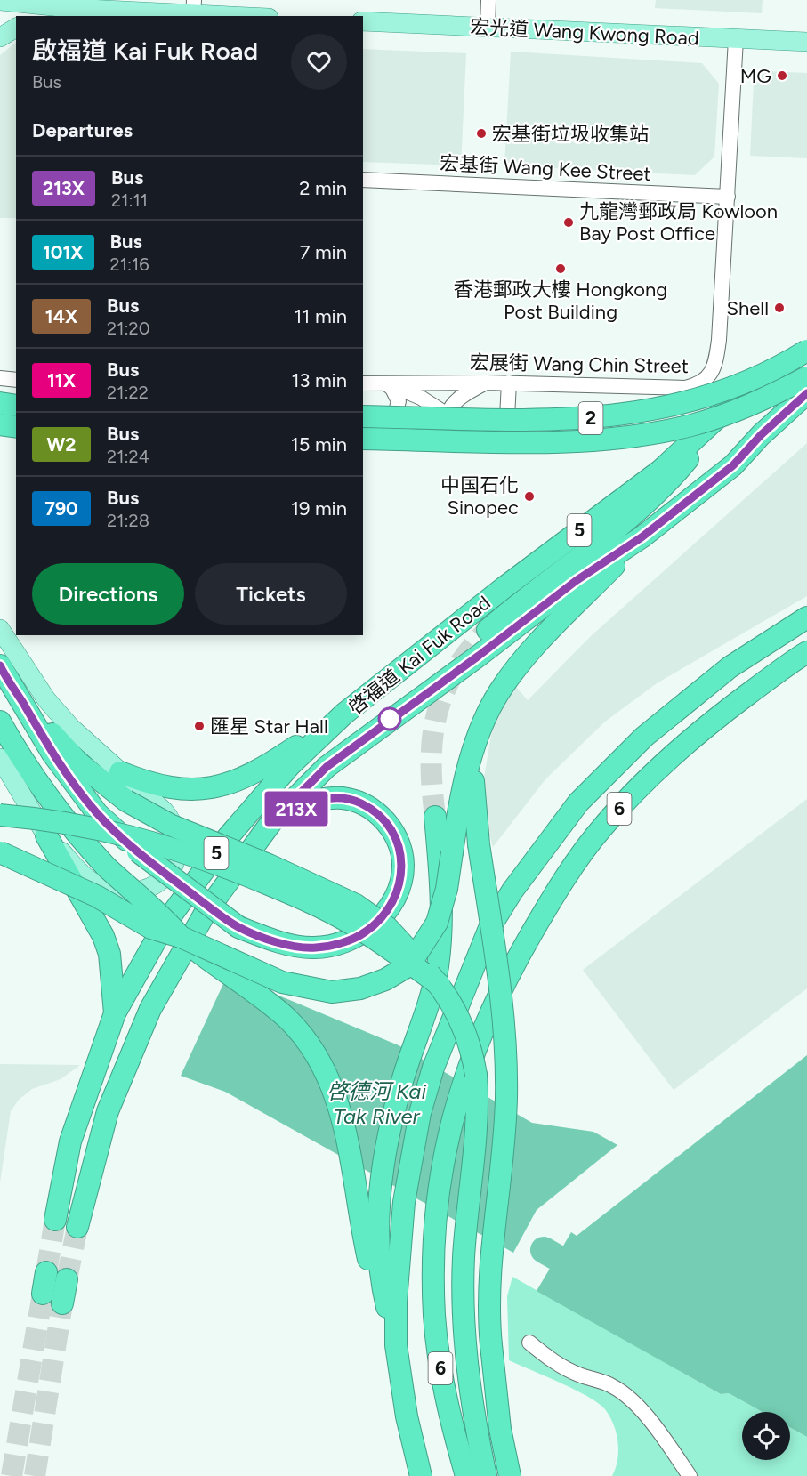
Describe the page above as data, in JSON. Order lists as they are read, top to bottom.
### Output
{
  "streets": {
    "highway": [
      "2",
      "5",
      "啓福道 Kai Fuk Road",
      "6"
    ],
    "main road": ["宏光道 Wang Kwong Road"],
    "street": ["宏基街 Wang Kee Street", "宏展街 Wang Chin Street"]
  },
  "crossings": [
    ["宏光道 Wang Kwong Road", "宏展街 Wang Chin Street"],
    ["宏基街 Wang Kee Street", "宏展街 Wang Chin Street"],
    ["5", "啓福道 Kai Fuk Road"]
  ],
  "water": ["啓德河 Kai Tak River"],
  "places": [
    "MG",
    "宏基街垃圾收集站",
    "九龍灣郵政局 Kowloon Bay Post Office",
    "香港郵政大樓 Hongkong Post Building",
    "Shell",
    "中国石化 Sinopec",
    "匯星 Star Hall"
  ],
  "lines": ["bus line 213X"],
  "page": {
    "on_map": "213X",
    "heading": [
      ["啟福道 Kai Fuk Road", "Bus"],
      "Departures"
    ],
    "list": [
      {
        "mark": "213X",
        "name": "Bus",
        "note": "21:11",
        "value": "2 min"
      },
      {
        "mark": "101X",
        "name": "Bus",
        "note": "21:16",
        "value": "7 min"
      },
      {
        "mark": "14X",
        "name": "Bus",
        "note": "21:20",
        "value": "11 min"
      },
      {
        "mark": "11X",
        "name": "Bus",
        "note": "21:22",
        "value": "13 min"
      },
      {
        "mark": "W2",
        "name": "Bus",
        "note": "21:24",
        "value": "15 min"
      },
      {
        "mark": "790",
        "name": "Bus",
        "note": "21:28",
        "value": "19 min"
      }
    ],
    "buttons": ["Directions", "Tickets"]
  }
}
